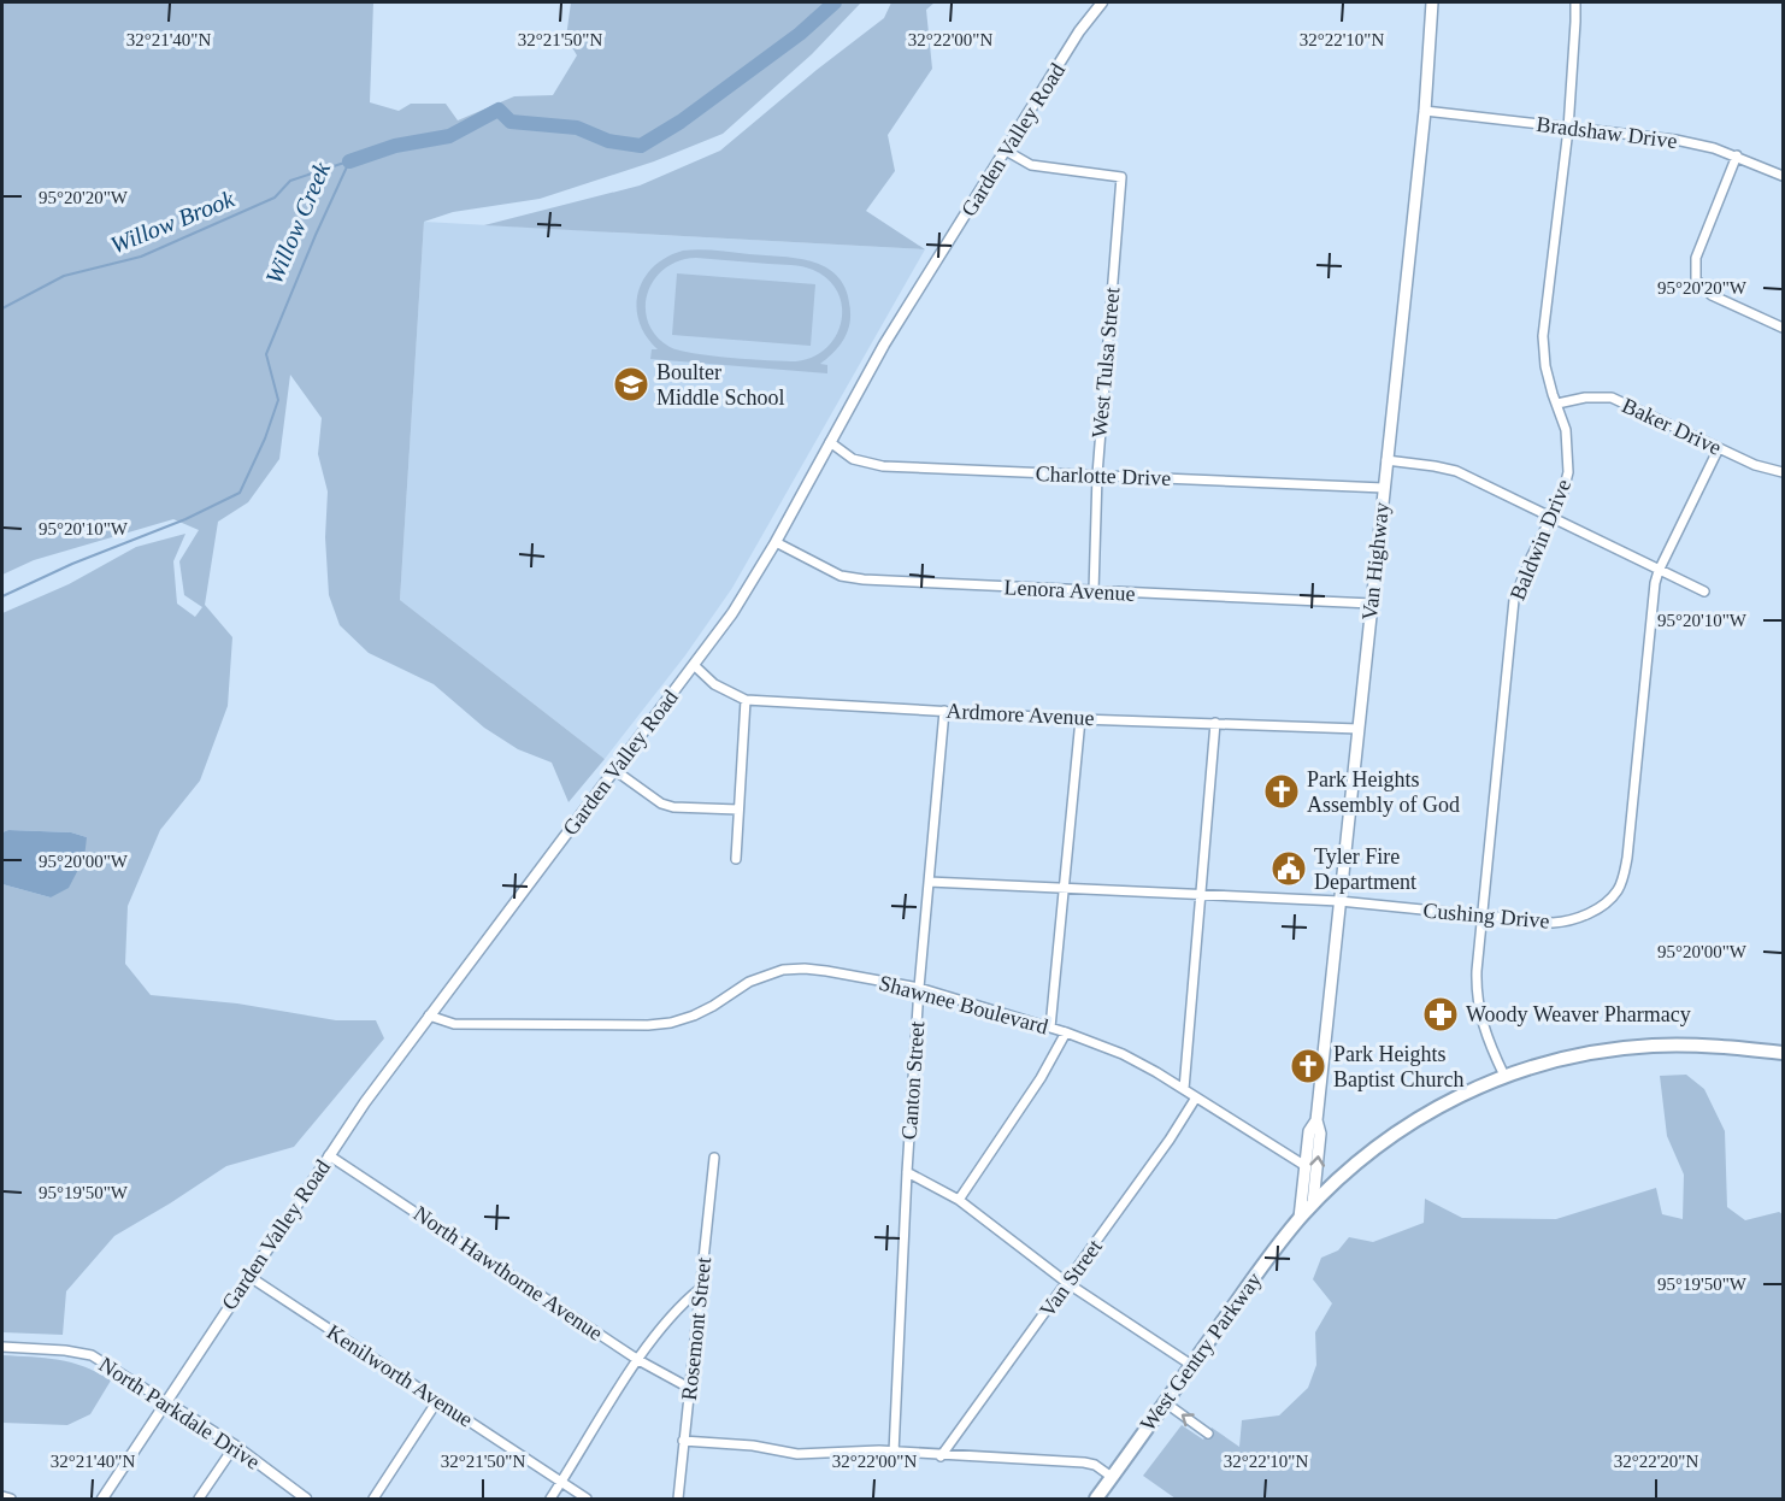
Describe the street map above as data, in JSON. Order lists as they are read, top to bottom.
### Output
{
  "streets": {
    "main road": ["Van Highway", "West Gentry Parkway"],
    "street": [
      "Bradshaw Drive",
      "Garden Valley Road",
      "West Tulsa Street",
      "Baker Drive",
      "Charlotte Drive",
      "Baldwin Drive",
      "Lenora Avenue",
      "Ardmore Avenue",
      "Cushing Drive",
      "Shawnee Boulevard",
      "Canton Street",
      "North Hawthorne Avenue",
      "Van Street",
      "Rosemont Street",
      "Kenilworth Avenue",
      "North Parkdale Drive"
    ]
  },
  "crossings": [
    ["Bradshaw Drive", "Baldwin Drive"],
    ["Bradshaw Drive", "Van Highway"],
    ["Garden Valley Road", "West Tulsa Street"],
    ["Garden Valley Road", "Charlotte Drive"],
    ["Garden Valley Road", "Lenora Avenue"],
    ["Garden Valley Road", "Ardmore Avenue"],
    ["Garden Valley Road", "Shawnee Boulevard"],
    ["Garden Valley Road", "North Hawthorne Avenue"],
    ["Garden Valley Road", "Kenilworth Avenue"],
    ["Garden Valley Road", "North Parkdale Drive"],
    ["West Tulsa Street", "Charlotte Drive"],
    ["West Tulsa Street", "Lenora Avenue"],
    ["Baker Drive", "Baldwin Drive"],
    ["Baker Drive", "Cushing Drive"],
    ["Charlotte Drive", "Van Highway"],
    ["Baldwin Drive", "Cushing Drive"],
    ["Baldwin Drive", "West Gentry Parkway"],
    ["Van Highway", "Lenora Avenue"],
    ["Van Highway", "Ardmore Avenue"],
    ["Van Highway", "Cushing Drive"],
    ["Van Highway", "Shawnee Boulevard"],
    ["Van Highway", "West Gentry Parkway"],
    ["Ardmore Avenue", "Canton Street"],
    ["Cushing Drive", "Canton Street"],
    ["Shawnee Boulevard", "Canton Street"],
    ["Shawnee Boulevard", "Van Street"],
    ["North Hawthorne Avenue", "Rosemont Street"]
  ],
  "water": ["Willow Brook", "Willow Creek"],
  "places": {
    "school or university": ["Boulter Middle School"],
    "church": ["Park Heights Assembly of God", "Park Heights Baptist Church"],
    "public building": ["Tyler Fire Department"],
    "pharmacy": ["Woody Weaver Pharmacy"]
  },
  "coordinates": [
    "32°21'40\"N",
    "32°21'50\"N",
    "32°22'00\"N",
    "32°22'10\"N",
    "95°20'20\"W",
    "95°20'10\"W",
    "95°20'00\"W",
    "95°19'50\"W",
    "32°22'20\"N"
  ]
}
